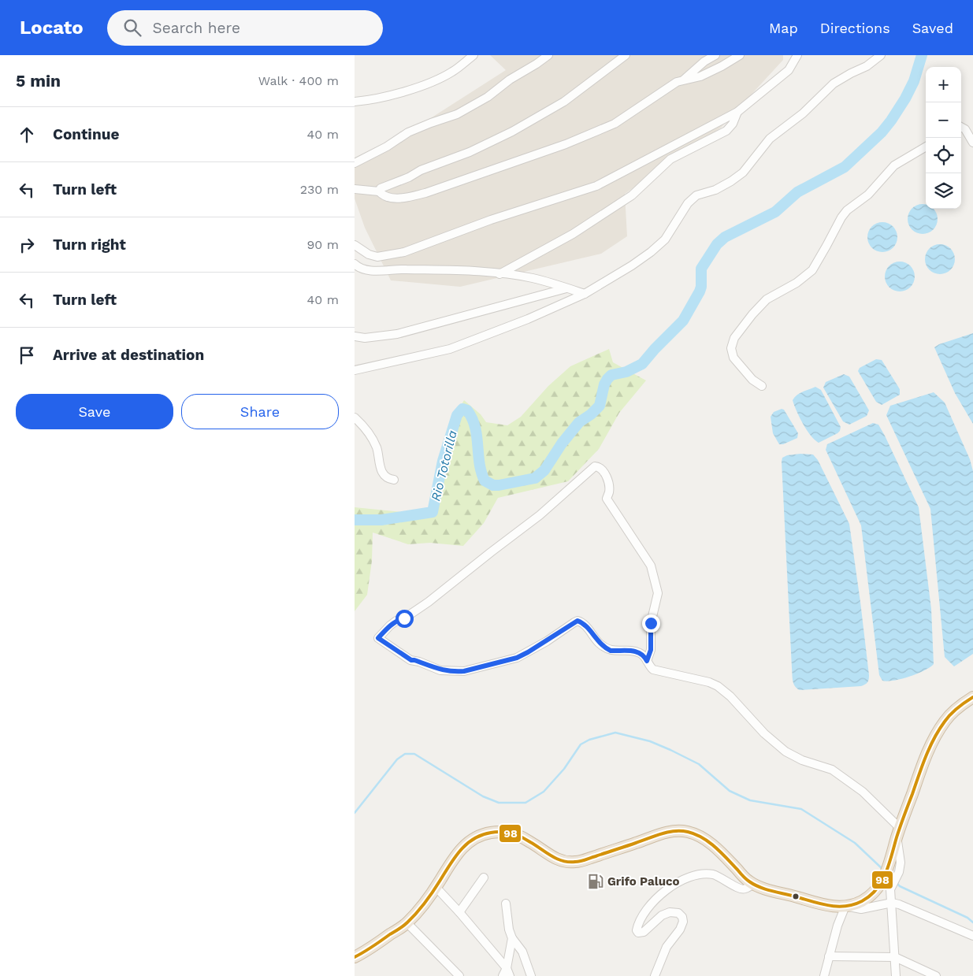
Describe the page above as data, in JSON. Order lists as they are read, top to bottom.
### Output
{
  "water": ["Rio Totorilla"],
  "places": {
    "fuel station": ["Grifo Paluco"]
  },
  "lines": ["transit line 98"],
  "page": {
    "header": "Locato",
    "search": "Search here",
    "nav": ["Map", "Directions", "Saved"],
    "heading": ["5 min", "Walk · 400 m"],
    "map_buttons": ["+", "−"],
    "list": [
      ["Continue", "40 m"],
      ["Turn left", "230 m"],
      ["Turn right", "90 m"],
      ["Turn left", "40 m"],
      "Arrive at destination"
    ],
    "buttons": ["Save", "Share"]
  }
}
